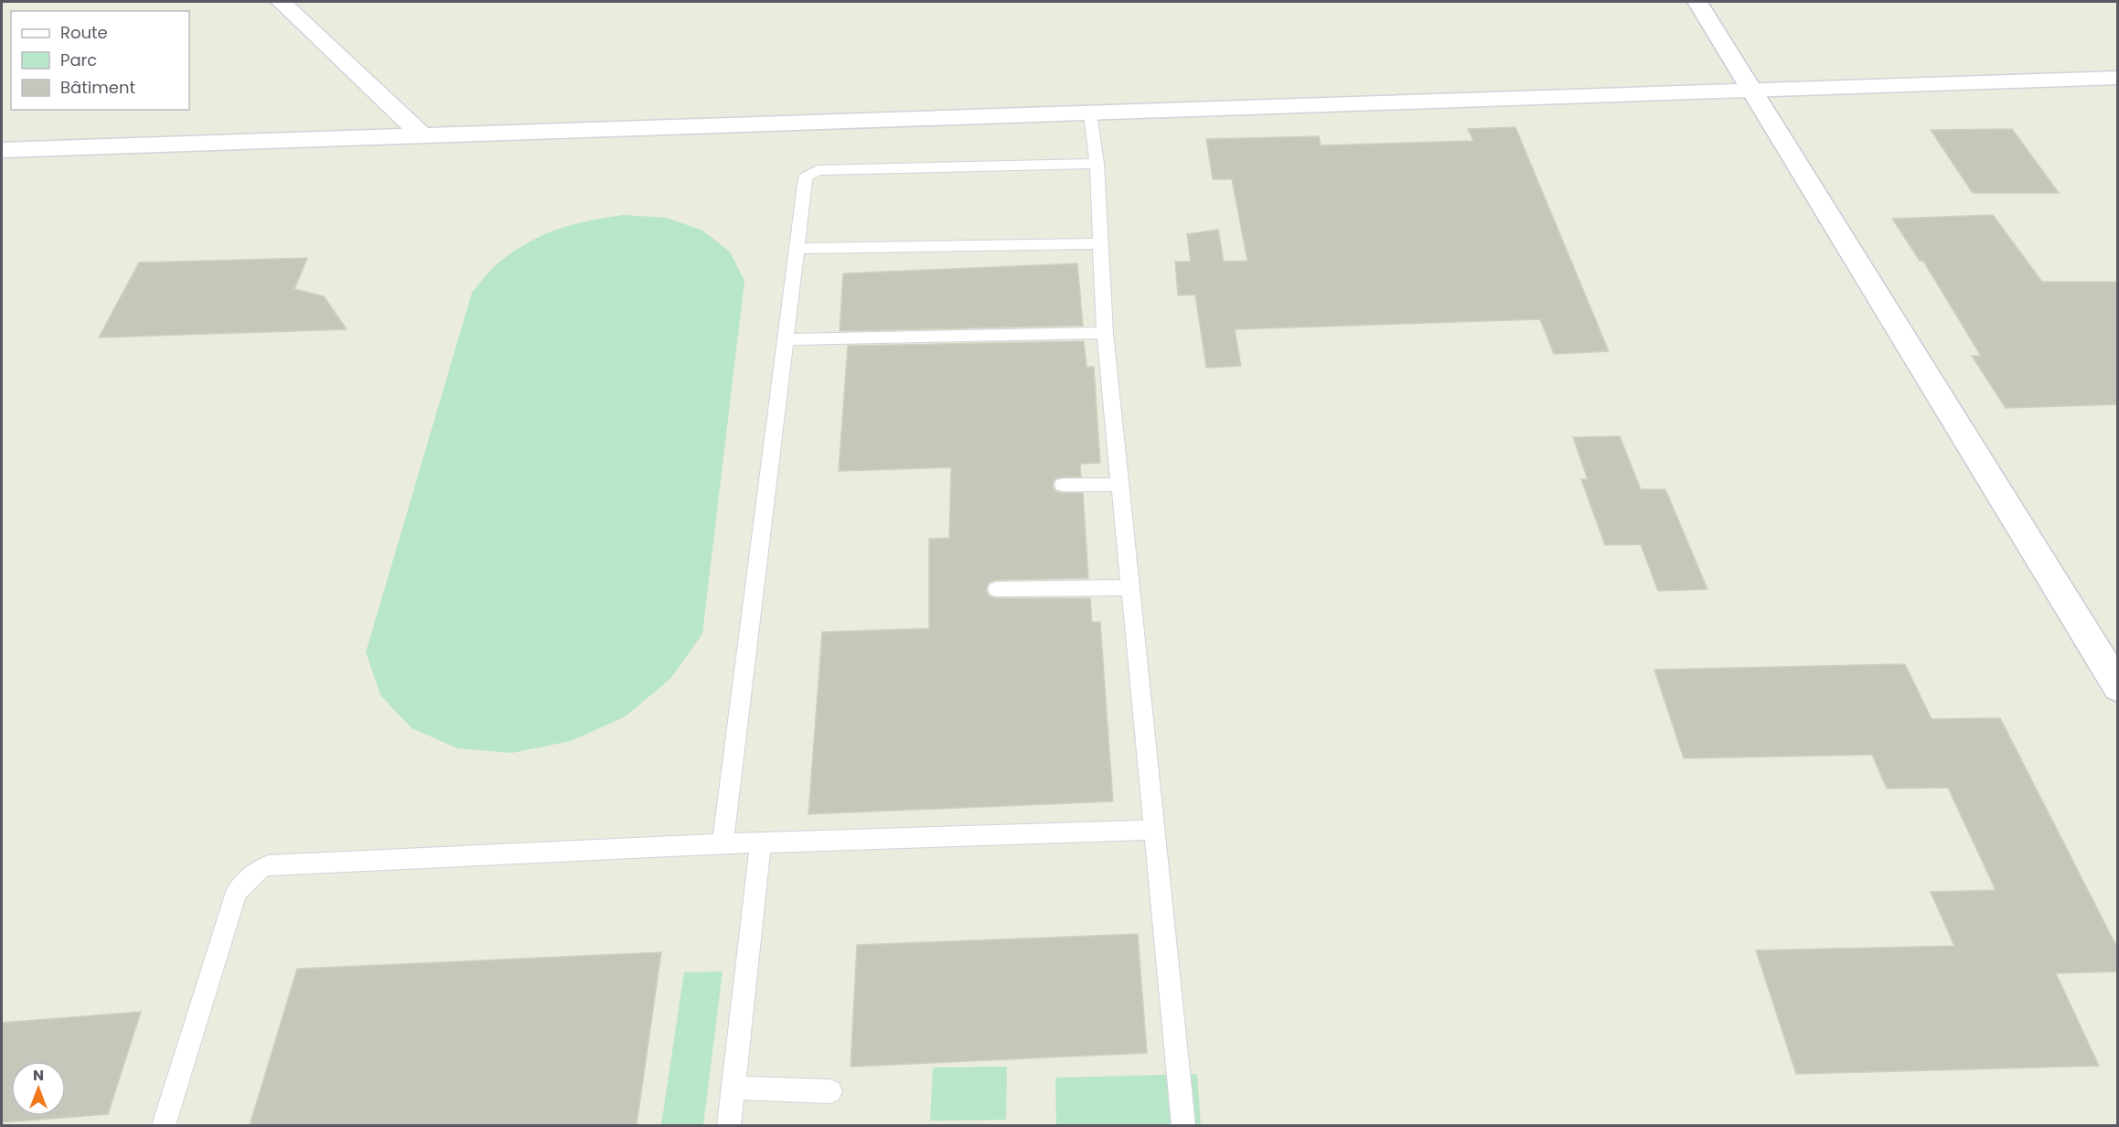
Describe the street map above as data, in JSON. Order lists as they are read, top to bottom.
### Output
{
  "legend": ["Route", "Parc", "Bâtiment"],
  "north": "top"
}
